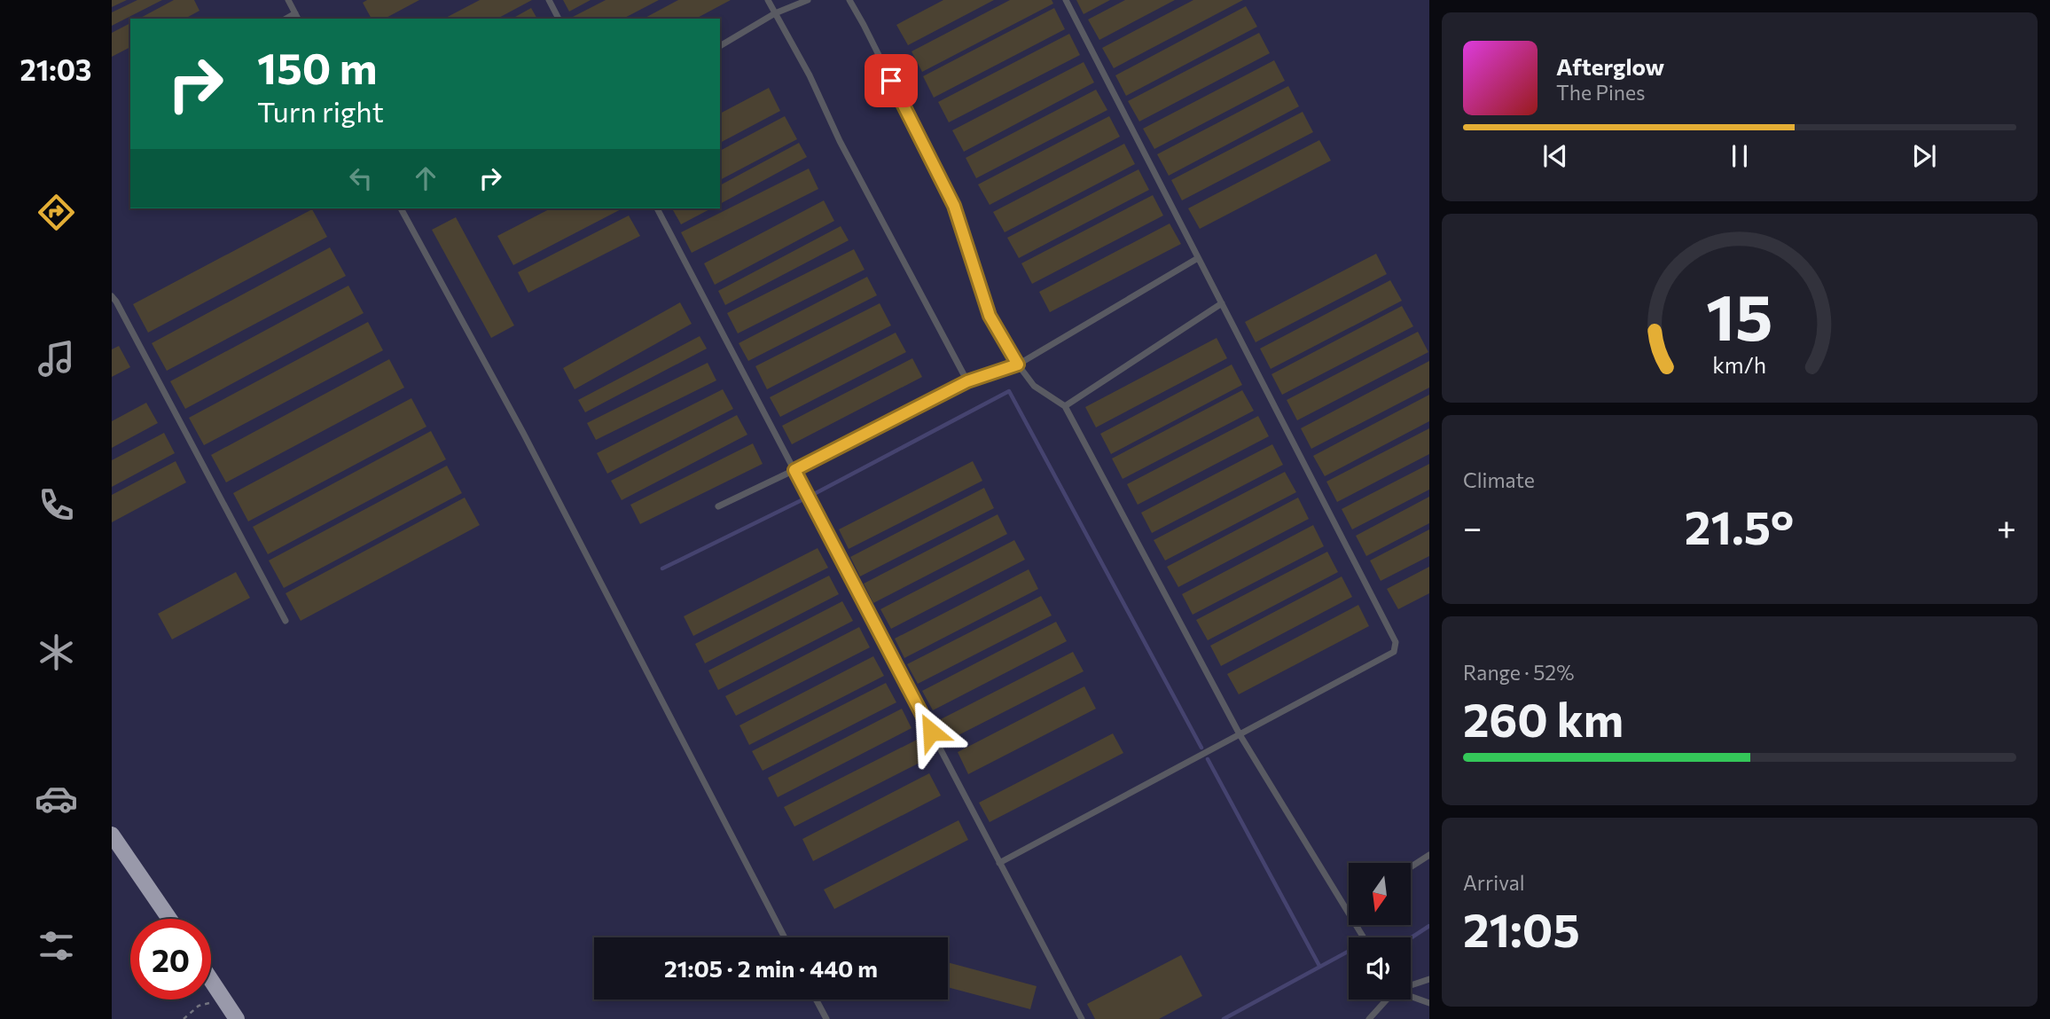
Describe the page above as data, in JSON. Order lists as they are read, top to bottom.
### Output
{
  "north": "bottom",
  "page": {
    "tabs": "21:03",
    "turn": ["150 m", "Turn right"],
    "song": ["Afterglow", "The Pines"],
    "tile": [
      "Climate",
      ["Range · 52%", "260 km"],
      ["Arrival", "21:05"]
    ],
    "heat": ["−", "21.5°", "+"],
    "limit": "20",
    "trip": "21:05 · 2 min · 440 m",
    "gauge": ["15", "km/h"]
  }
}
